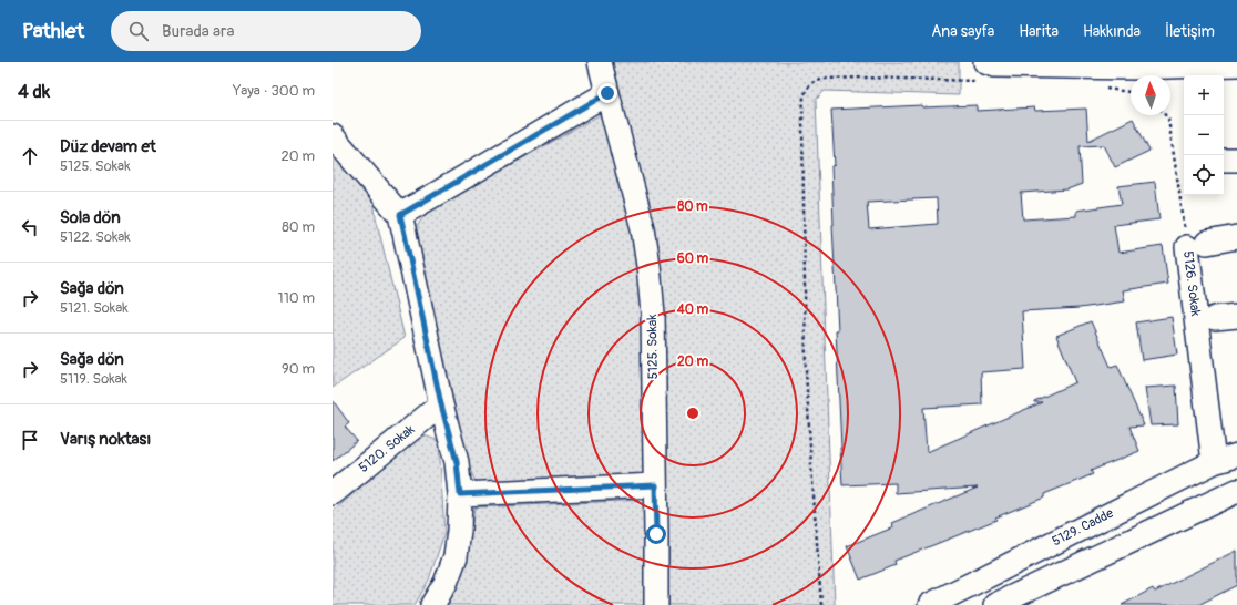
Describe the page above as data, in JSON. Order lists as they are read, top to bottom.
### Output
{
  "streets": {
    "street": [
      "5126. Sokak",
      "5125. Sokak",
      "5120. Sokak",
      "5129. Cadde"
    ]
  },
  "crossings": [
    ["5126. Sokak", "5129. Cadde"]
  ],
  "north": "top",
  "page": {
    "header": "Pathlet",
    "search": "Burada ara",
    "nav": [
      "Ana sayfa",
      "Harita",
      "Hakkında",
      "İletişim"
    ],
    "heading": ["4 dk", "Yaya · 300 m"],
    "map_buttons": ["+", "−"],
    "list": [
      ["Düz devam et", "5125. Sokak", "20 m"],
      ["Sola dön", "5122. Sokak", "80 m"],
      ["Sağa dön", "5121. Sokak", "110 m"],
      ["Sağa dön", "5119. Sokak", "90 m"],
      "Varış noktası"
    ]
  },
  "rings": [
    "80 m",
    "60 m",
    "40 m",
    "20 m"
  ]
}
